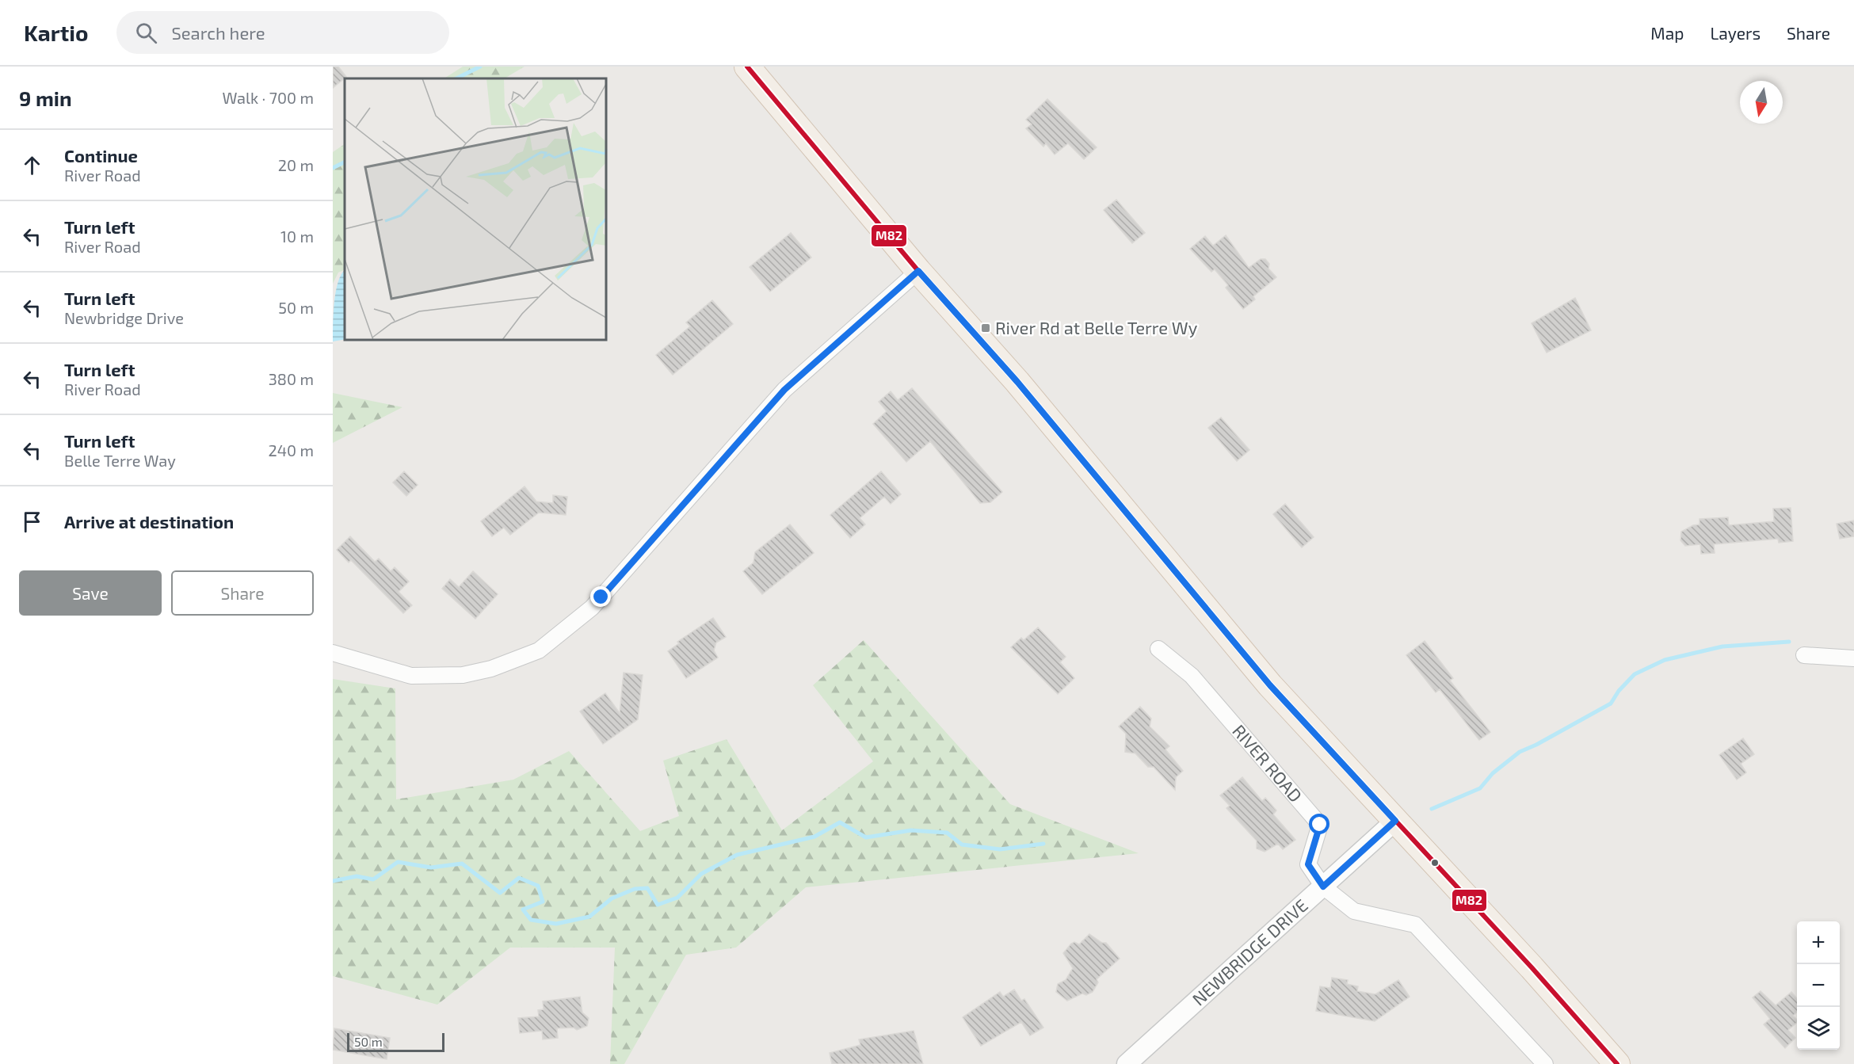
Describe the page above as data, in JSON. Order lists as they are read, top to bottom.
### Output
{
  "streets": {
    "street": ["RIVER ROAD", "NEWBRIDGE DRIVE"]
  },
  "crossings": [
    ["RIVER ROAD", "NEWBRIDGE DRIVE"]
  ],
  "places": {
    "transit": ["River Rd at Belle Terre Wy"]
  },
  "lines": ["transit line M82"],
  "scale_bar": "50 m",
  "north": "bottom",
  "page": {
    "header": "Kartio",
    "search": "Search here",
    "nav": ["Map", "Layers", "Share"],
    "heading": ["9 min", "Walk · 700 m"],
    "list": [
      ["Continue", "River Road", "20 m"],
      ["Turn left", "River Road", "10 m"],
      ["Turn left", "Newbridge Drive", "50 m"],
      ["Turn left", "River Road", "380 m"],
      ["Turn left", "Belle Terre Way", "240 m"],
      "Arrive at destination"
    ],
    "buttons": ["Save", "Share"],
    "map_buttons": ["+", "−"],
    "scale": "50 m"
  }
}
